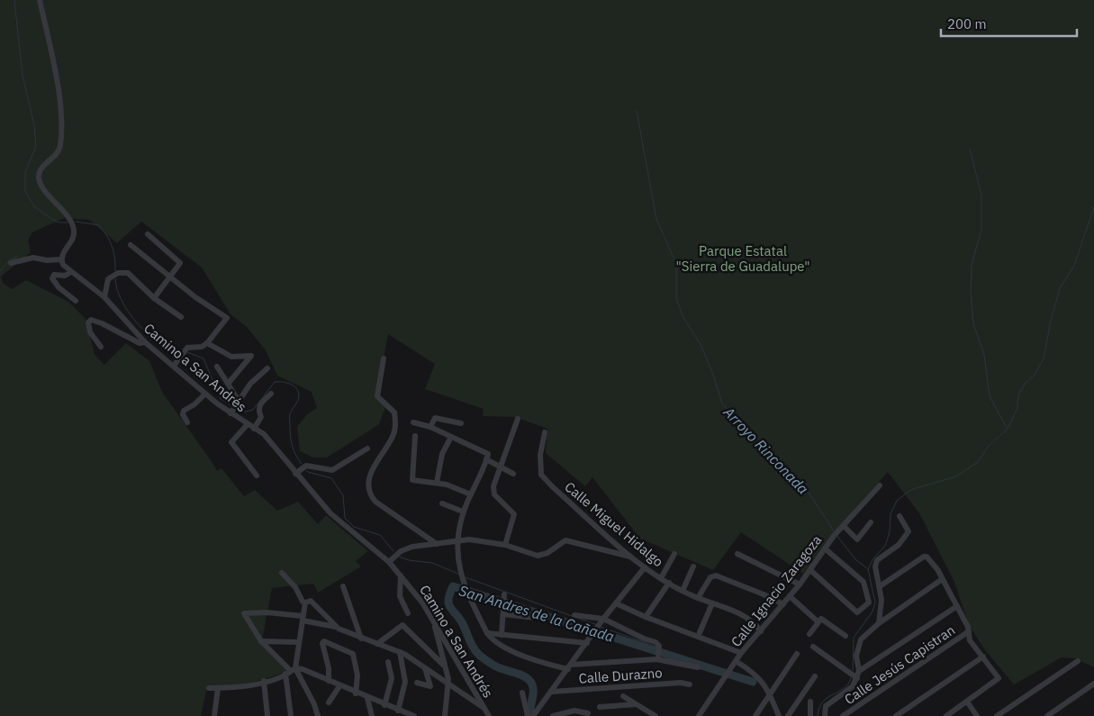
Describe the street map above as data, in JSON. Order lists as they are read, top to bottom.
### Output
{
  "streets": {
    "street": [
      "Camino a San Andrés",
      "Calle Miguel Hidalgo",
      "Calle Ignacio Zaragoza",
      "Calle Jesús Capistran",
      "Calle Durazno"
    ]
  },
  "crossings": [
    ["Calle Miguel Hidalgo", "Calle Ignacio Zaragoza"],
    ["Calle Miguel Hidalgo", "Calle Durazno"]
  ],
  "water": ["Arroyo Rinconada", "San Andres de la Cañada"],
  "parks": ["Parque Estatal \"Sierra de Guadalupe\""],
  "scale_bar": "200 m"
}
